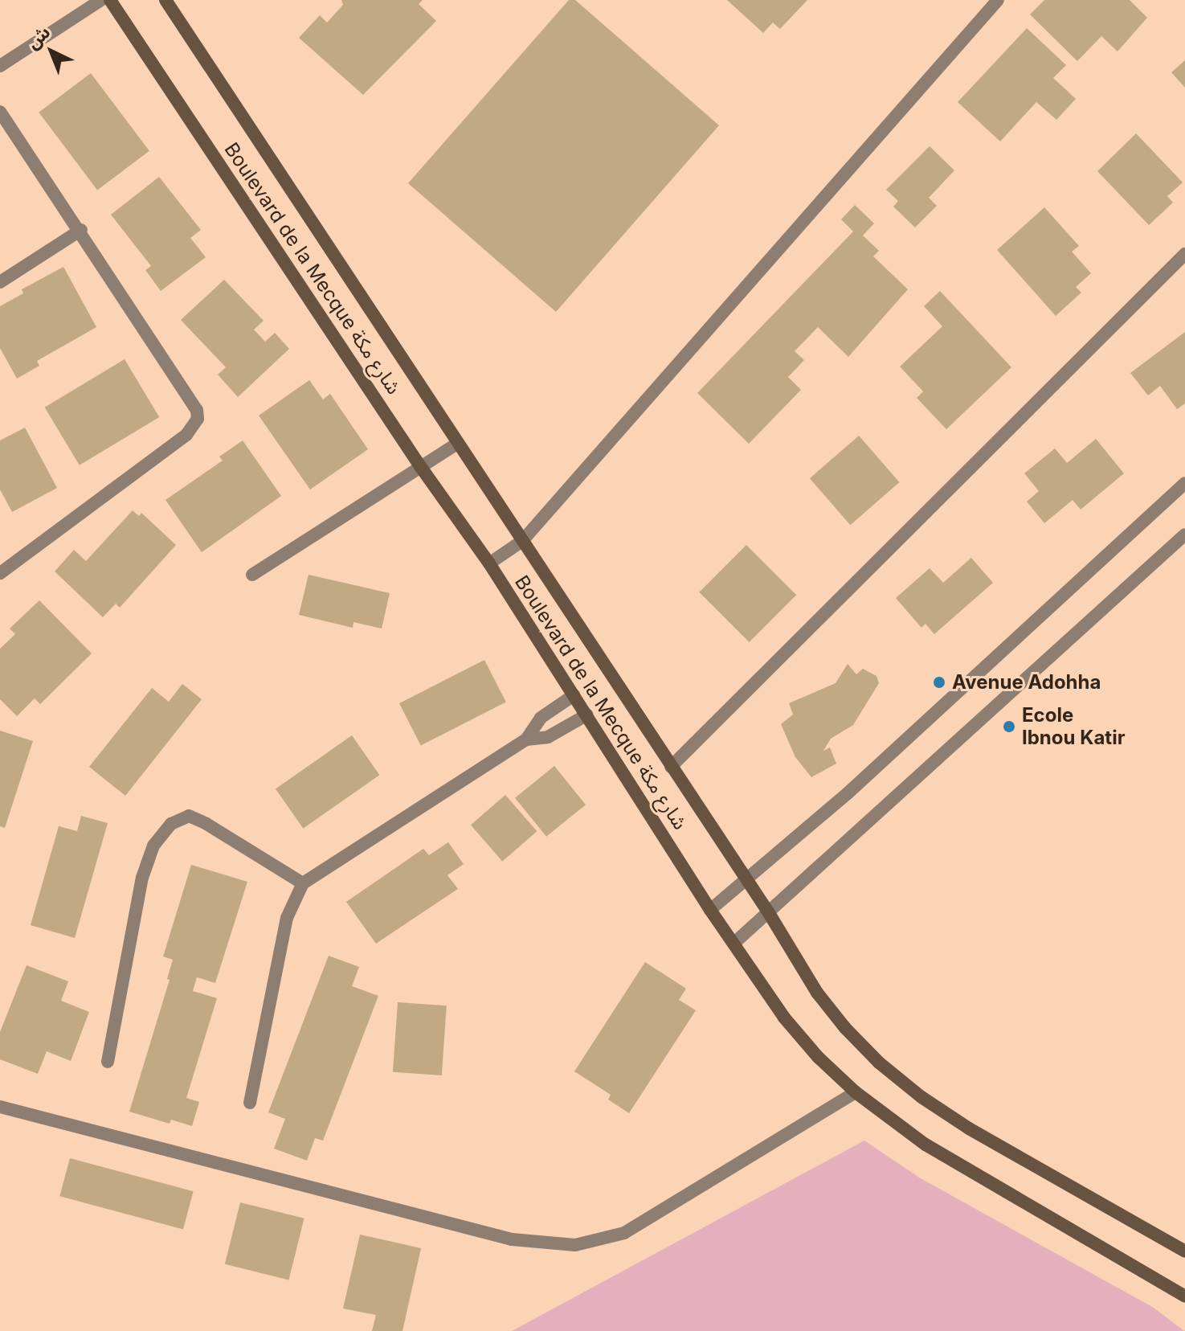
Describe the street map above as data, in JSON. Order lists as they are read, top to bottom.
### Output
{
  "streets": {
    "main road": ["Boulevard de la Mecque شارع مكة"]
  },
  "places": ["Avenue Adohha", "Ecole Ibnou Katir"],
  "north": "top left"
}
